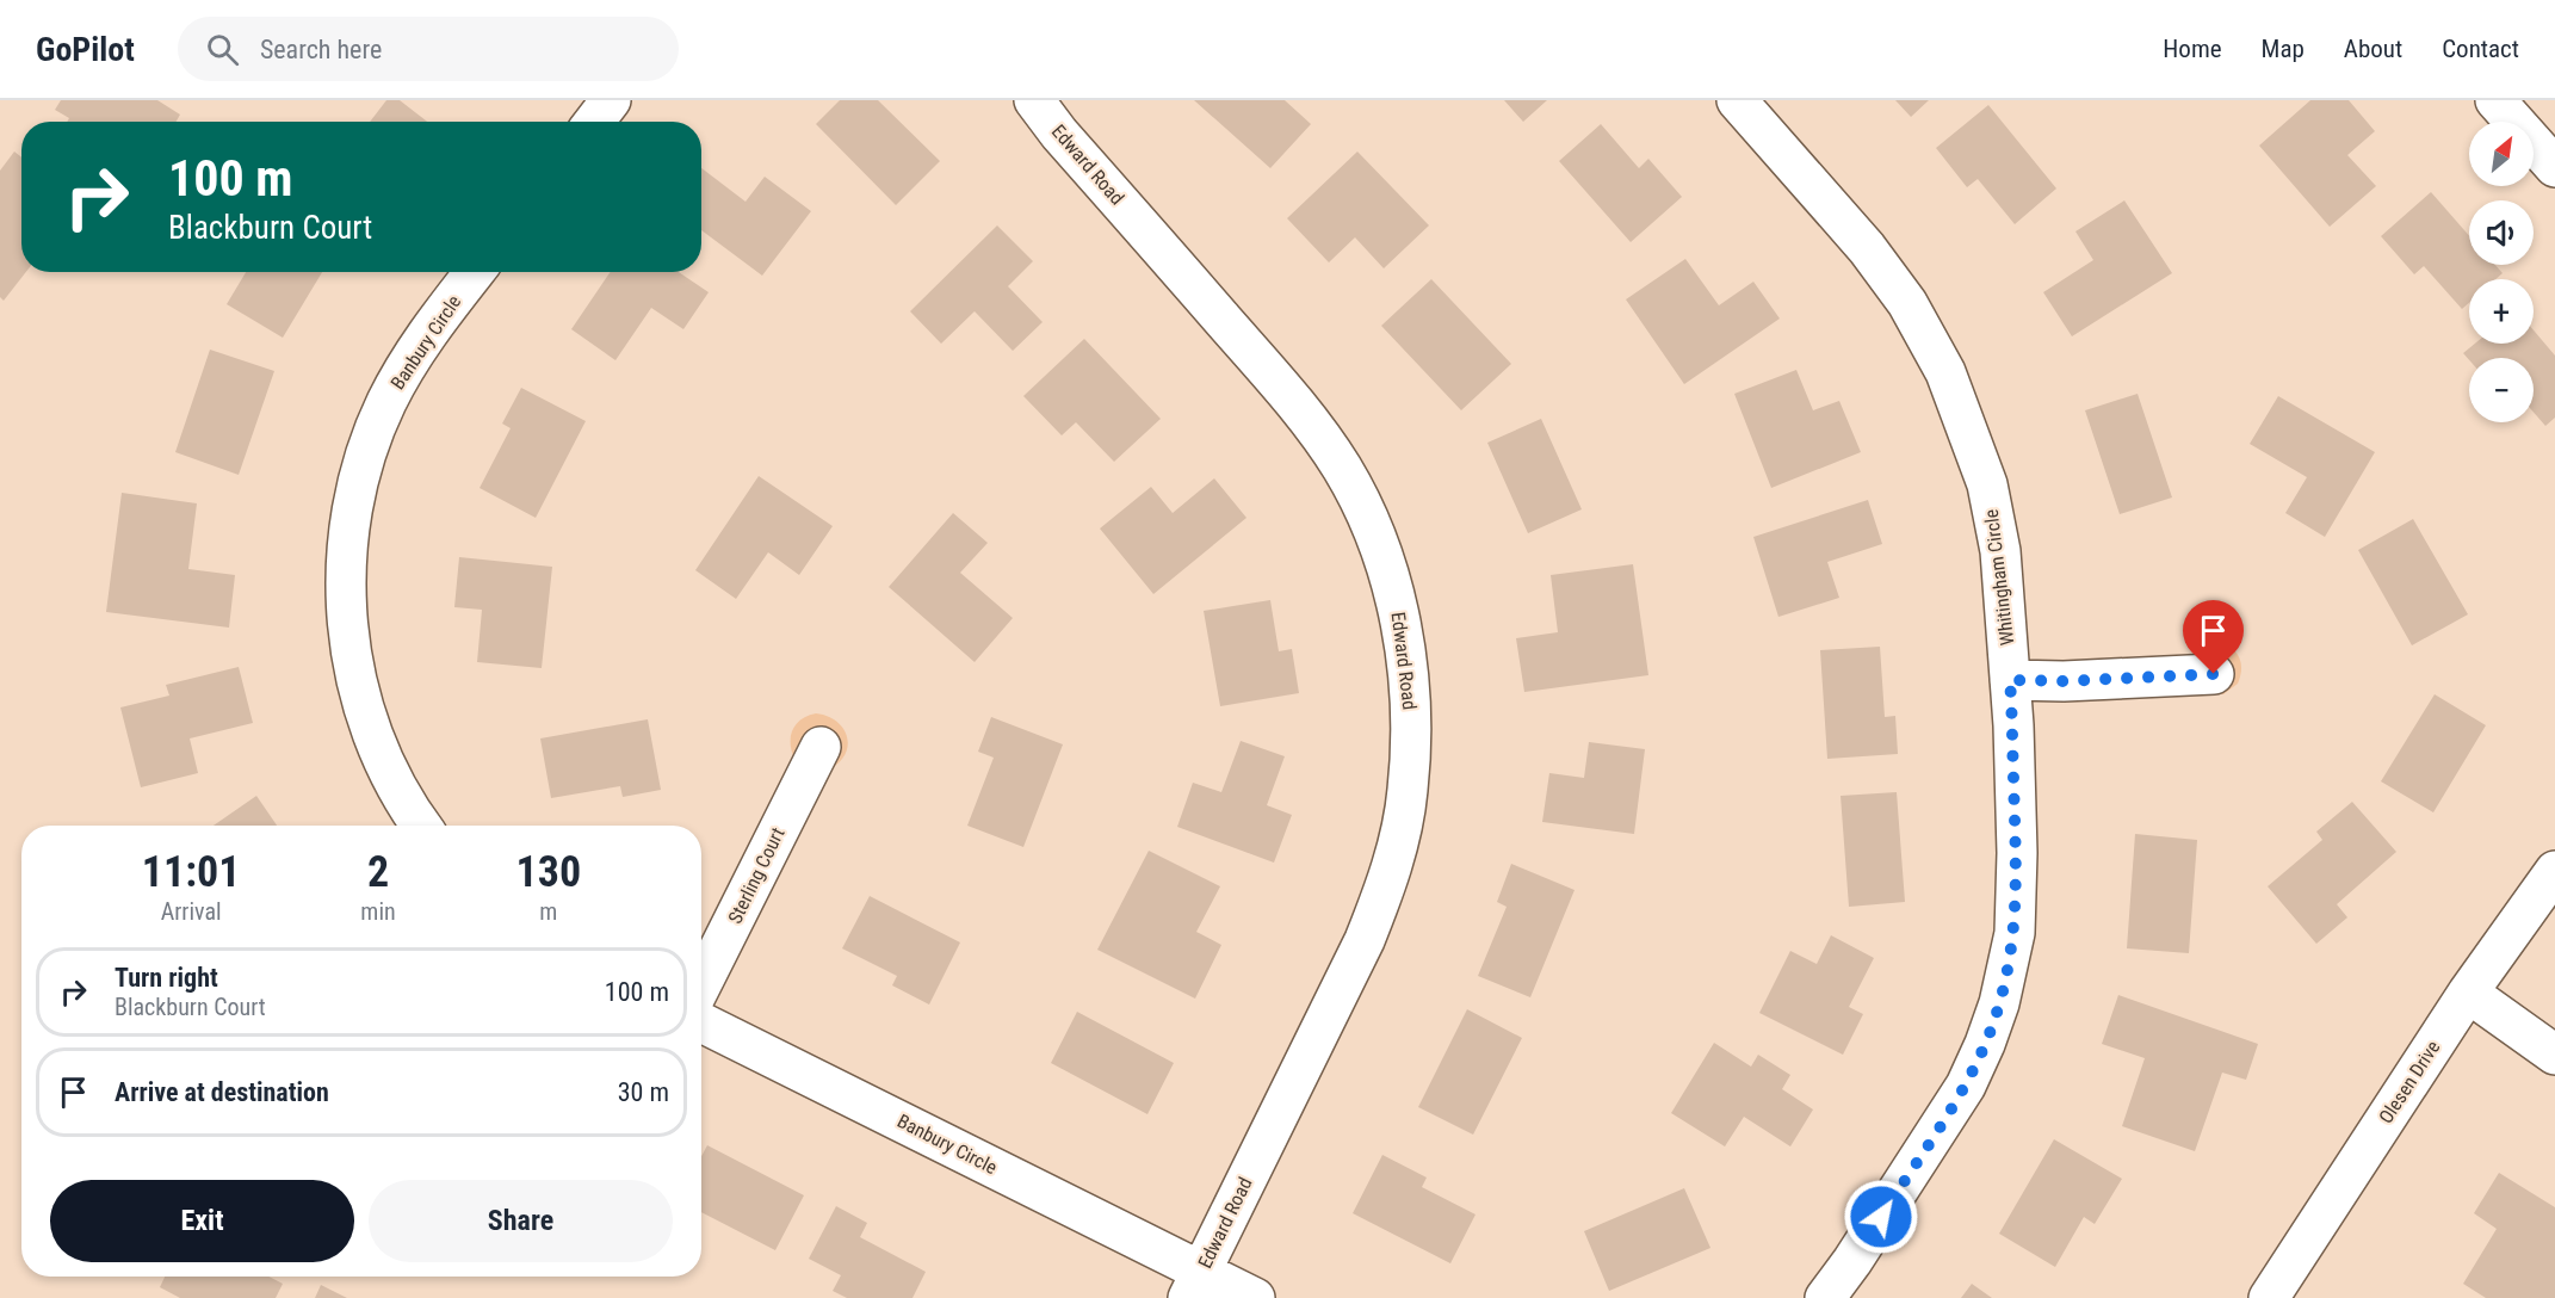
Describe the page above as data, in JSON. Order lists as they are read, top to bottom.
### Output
{
  "streets": {
    "street": [
      "Edward Road",
      "Banbury Circle",
      "Whitingham Circle",
      "Sterling Court",
      "Olesen Drive"
    ]
  },
  "crossings": [
    ["Edward Road", "Banbury Circle"]
  ],
  "north": "top right",
  "page": {
    "header": "GoPilot",
    "search": "Search here",
    "nav": [
      "Home",
      "Map",
      "About",
      "Contact"
    ],
    "map_buttons": ["+", "−"],
    "turn": ["100 m", "Blackburn Court"],
    "eta": [
      "11:01",
      "Arrival",
      "2",
      "min",
      "130",
      "m"
    ],
    "list": [
      {
        "name": "Turn right",
        "note": "Blackburn Court",
        "value": "100 m"
      },
      {
        "name": "Arrive at destination",
        "value": "30 m"
      }
    ],
    "buttons": ["Exit", "Share"]
  }
}
